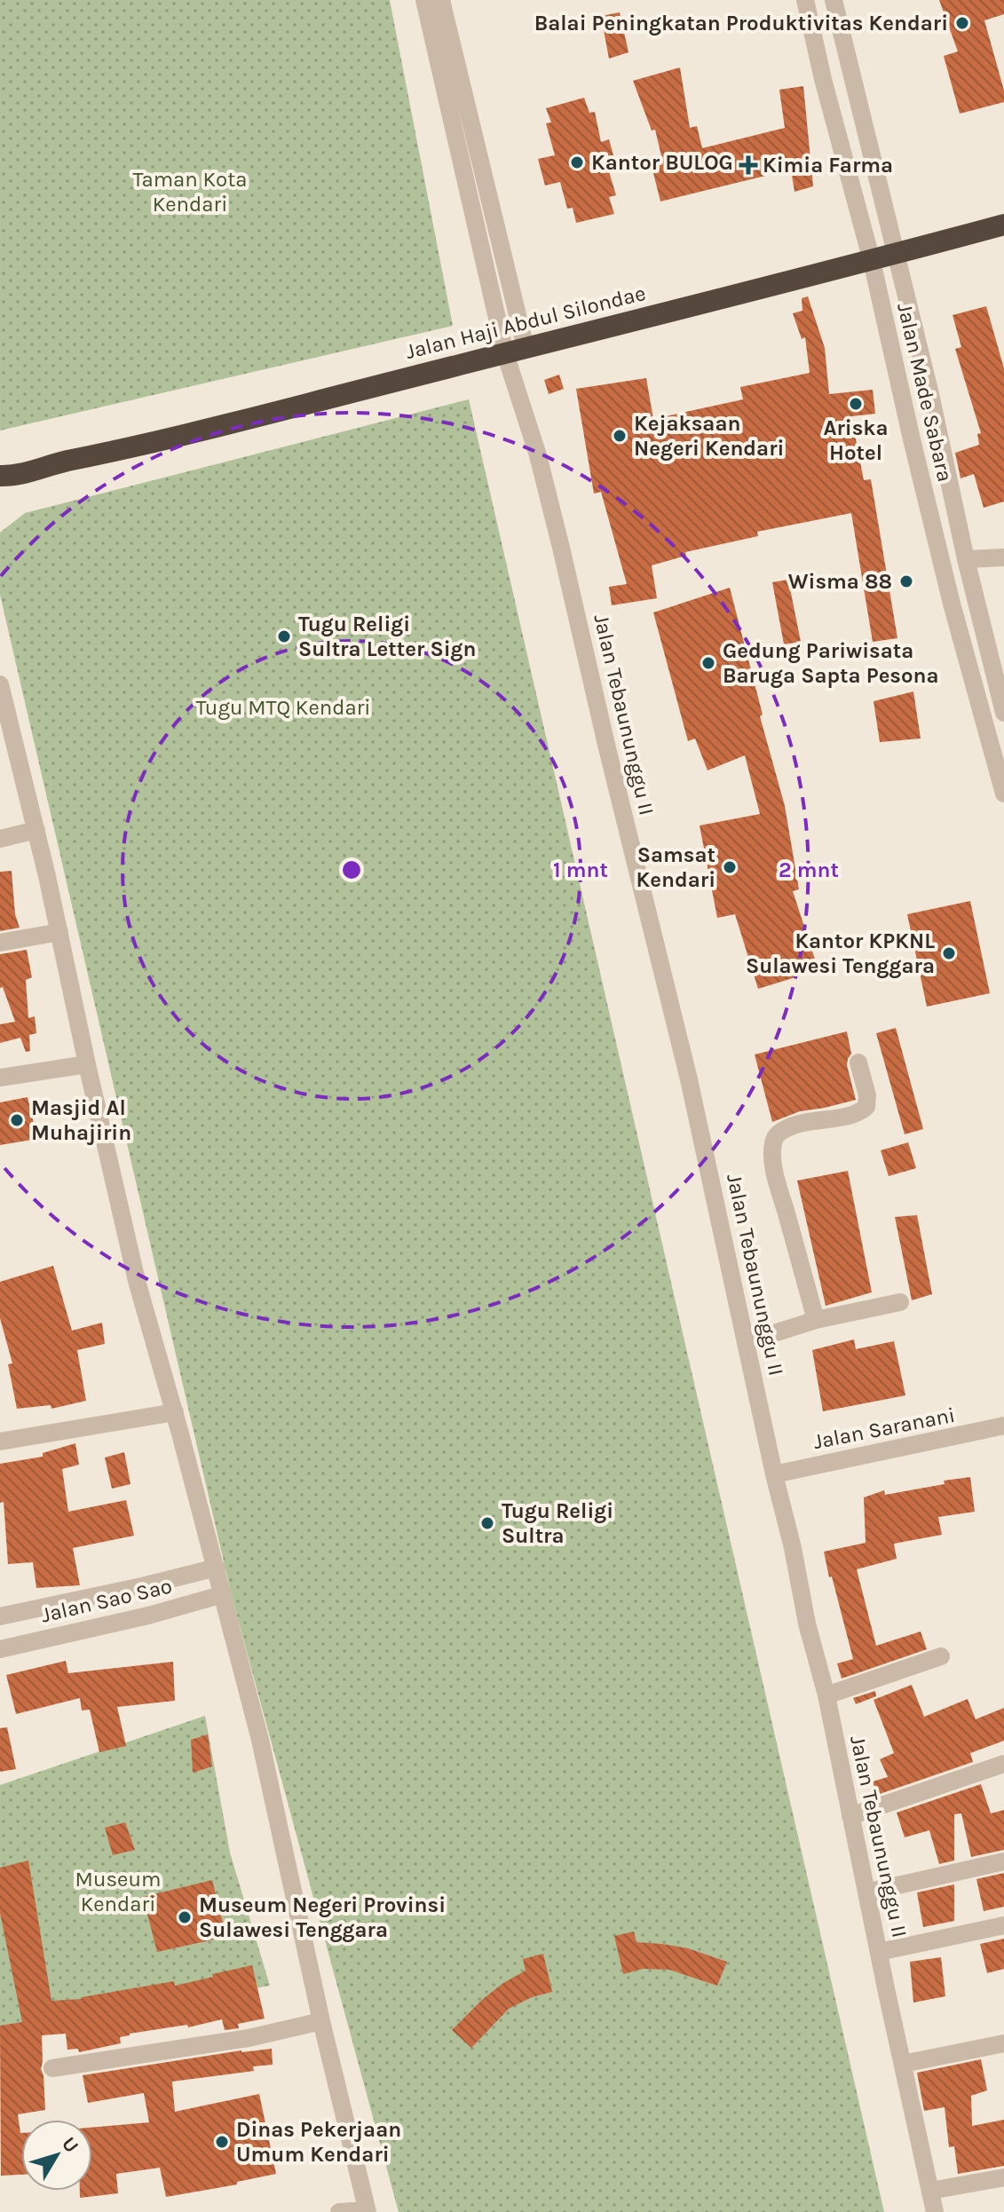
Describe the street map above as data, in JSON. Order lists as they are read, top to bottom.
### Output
{
  "streets": {
    "highway": ["Jalan Haji Abdul Silondae"],
    "street": [
      "Jalan Made Sabara",
      "Jalan Tebaununggu II",
      "Jalan Saranani",
      "Jalan Sao Sao"
    ]
  },
  "crossings": [
    ["Jalan Haji Abdul Silondae", "Jalan Made Sabara"],
    ["Jalan Haji Abdul Silondae", "Jalan Tebaununggu II"],
    ["Jalan Tebaununggu II", "Jalan Saranani"]
  ],
  "parks": ["Taman Kota Kendari", "Tugu MTQ Kendari", "Museum Kendari"],
  "places": {
    "other": [
      "Balai Peningkatan Produktivitas Kendari",
      "Kantor BULOG",
      "Ariska Hotel",
      "Kejaksaan Negeri Kendari",
      "Wisma 88",
      "Tugu Religi Sultra Letter Sign",
      "Gedung Pariwisata Baruga Sapta Pesona",
      "Samsat Kendari",
      "Kantor KPKNL Sulawesi Tenggara",
      "Masjid Al Muhajirin",
      "Tugu Religi Sultra",
      "Museum Negeri Provinsi Sulawesi Tenggara",
      "Dinas Pekerjaan Umum Kendari"
    ],
    "health": ["Kimia Farma"]
  },
  "north": "top right",
  "rings": ["1 mnt", "2 mnt"]
}
